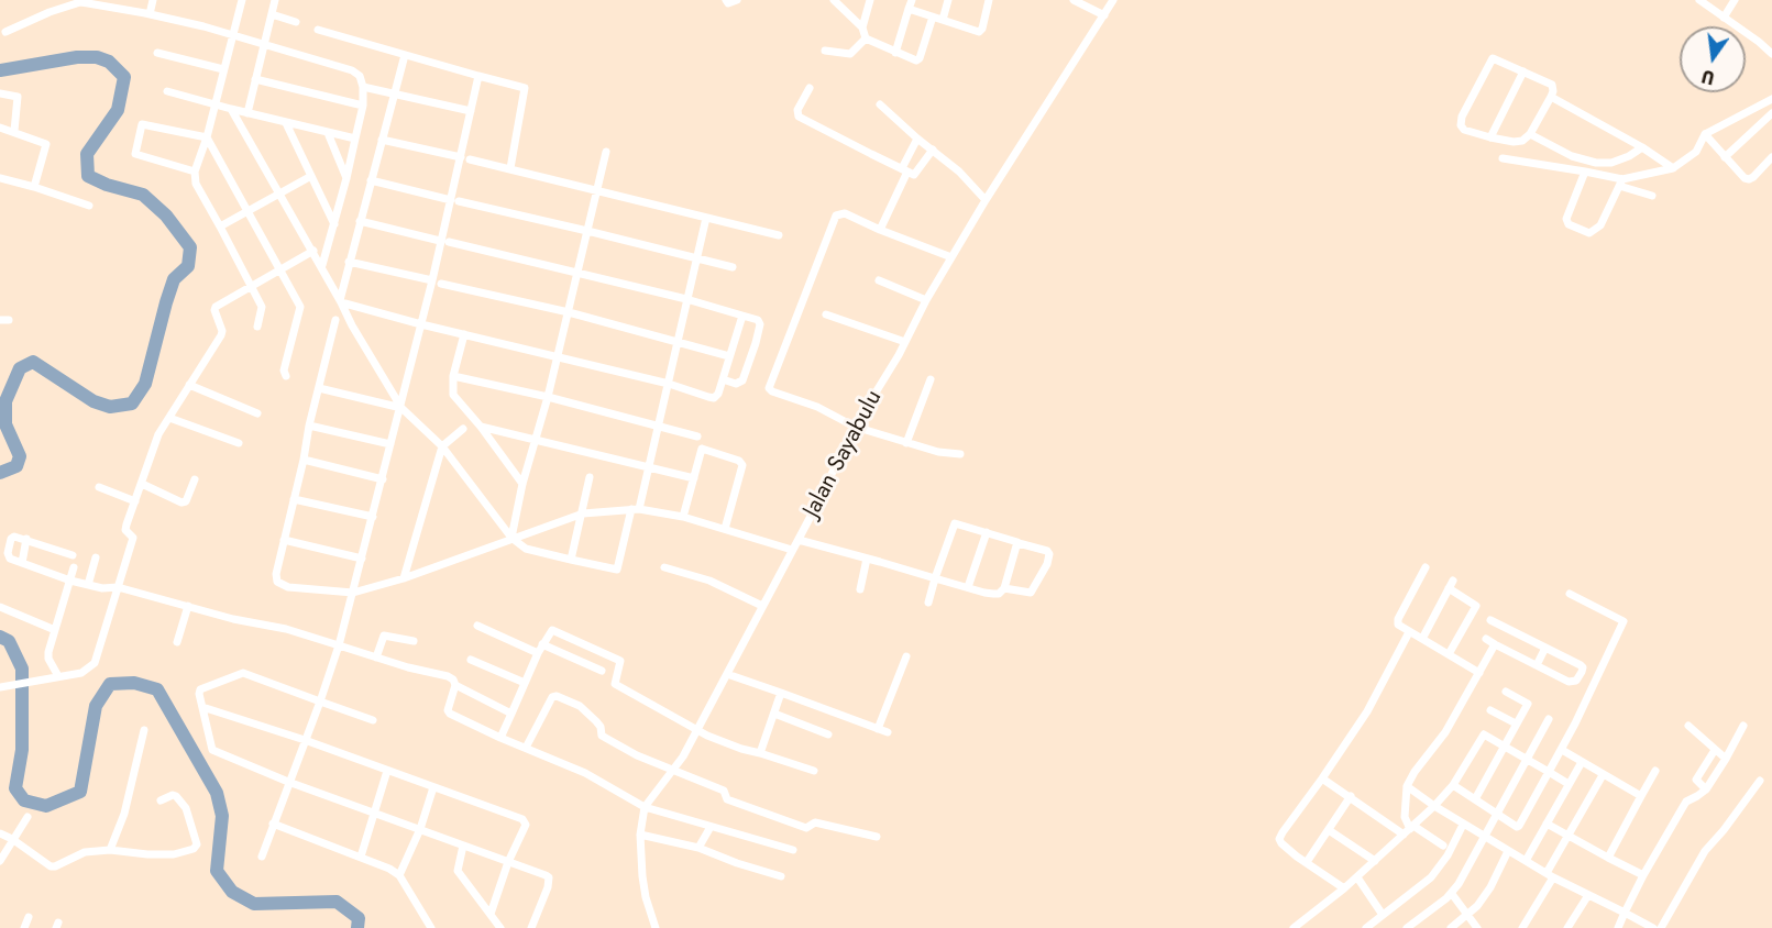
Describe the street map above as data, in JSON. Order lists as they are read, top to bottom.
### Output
{
  "streets": {
    "street": ["Jalan Sayabulu"]
  },
  "north": "bottom"
}
